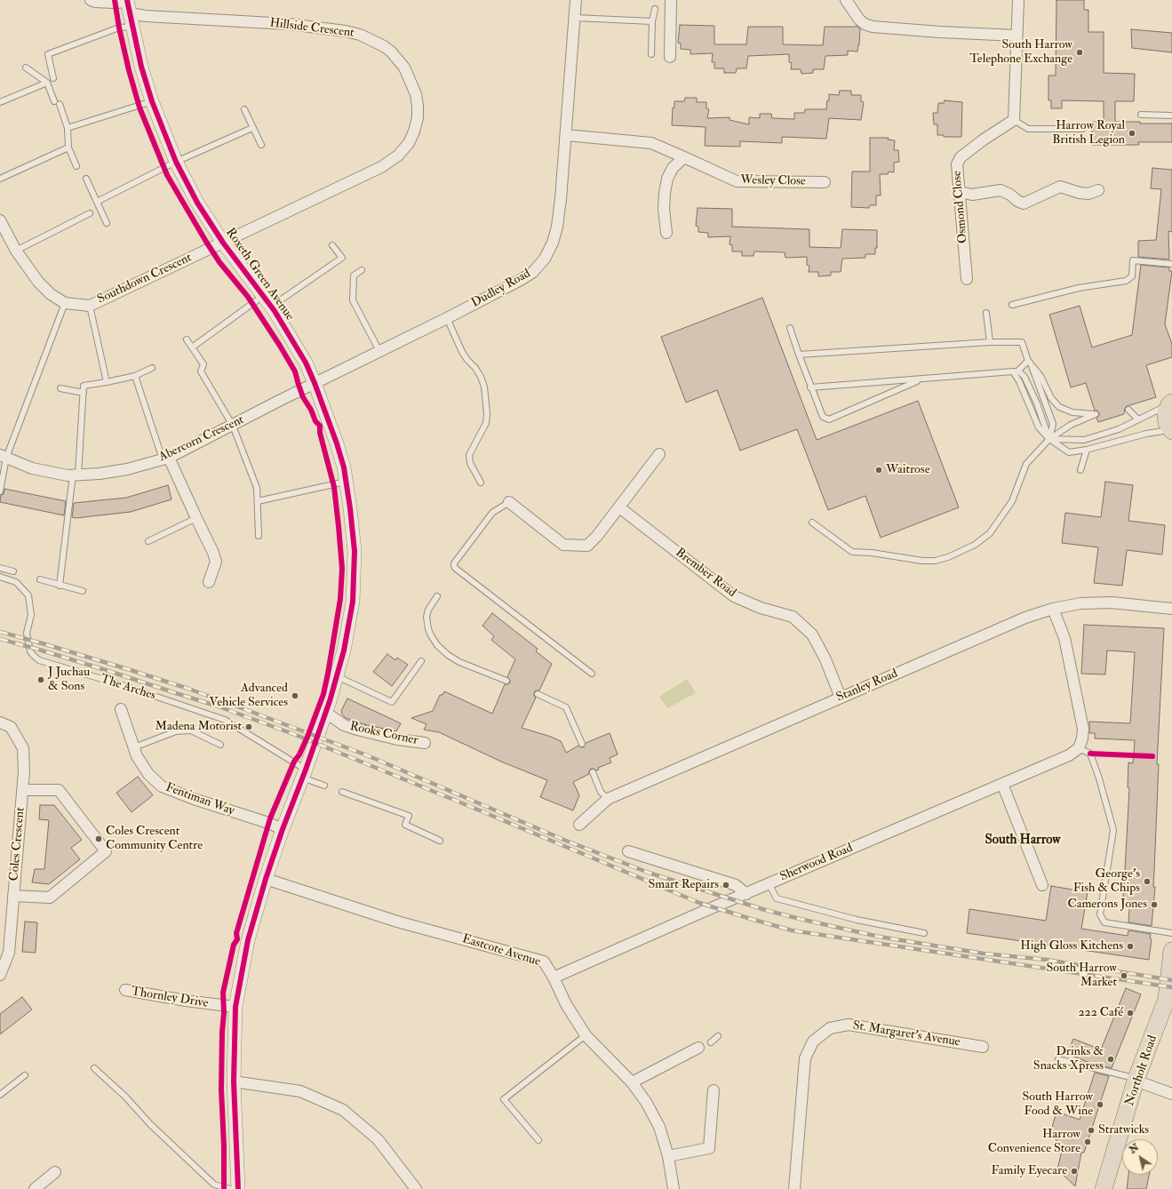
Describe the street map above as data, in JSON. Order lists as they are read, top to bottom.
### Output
{
  "streets": {
    "main road": ["Northolt Road"],
    "street": [
      "Hillside Crescent",
      "Wesley Close",
      "Osmond Close",
      "Roxeth Green Avenue",
      "Southdown Crescent",
      "Dudley Road",
      "Abercorn Crescent",
      "Brember Road",
      "Stanley Road",
      "Rooks Corner",
      "Fentiman Way",
      "Coles Crescent",
      "Sherwood Road",
      "Eastcote Avenue",
      "Thornley Drive",
      "St. Margaret's Avenue"
    ],
    "lane": ["The Arches"]
  },
  "crossings": [
    ["Hillside Crescent", "Roxeth Green Avenue"],
    ["Hillside Crescent", "Southdown Crescent"],
    ["Wesley Close", "Dudley Road"],
    ["Roxeth Green Avenue", "Southdown Crescent"],
    ["Roxeth Green Avenue", "Dudley Road"],
    ["Roxeth Green Avenue", "Abercorn Crescent"],
    ["Roxeth Green Avenue", "The Arches"],
    ["Roxeth Green Avenue", "Rooks Corner"],
    ["Roxeth Green Avenue", "Fentiman Way"],
    ["Roxeth Green Avenue", "Eastcote Avenue"],
    ["Roxeth Green Avenue", "Thornley Drive"],
    ["Dudley Road", "Abercorn Crescent"],
    ["Brember Road", "Stanley Road"],
    ["Sherwood Road", "Eastcote Avenue"]
  ],
  "districts": ["South Harrow"],
  "places": [
    "South Harrow Telephone Exchange",
    "Harrow Royal British Legion",
    "Waitrose",
    "J Juchau & Sons",
    "Advanced Vehicle Services",
    "Madena Motorist",
    "Coles Crescent Community Centre",
    "George's Fish & Chips",
    "Smart Repairs",
    "Camerons Jones",
    "High Gloss Kitchens",
    "South Harrow Market",
    "222 Café",
    "Drinks & Snacks Xpress",
    "South Harrow Food & Wine",
    "Stratwicks",
    "Harrow Convenience Store",
    "Family Eyecare"
  ],
  "north": "top left"
}
